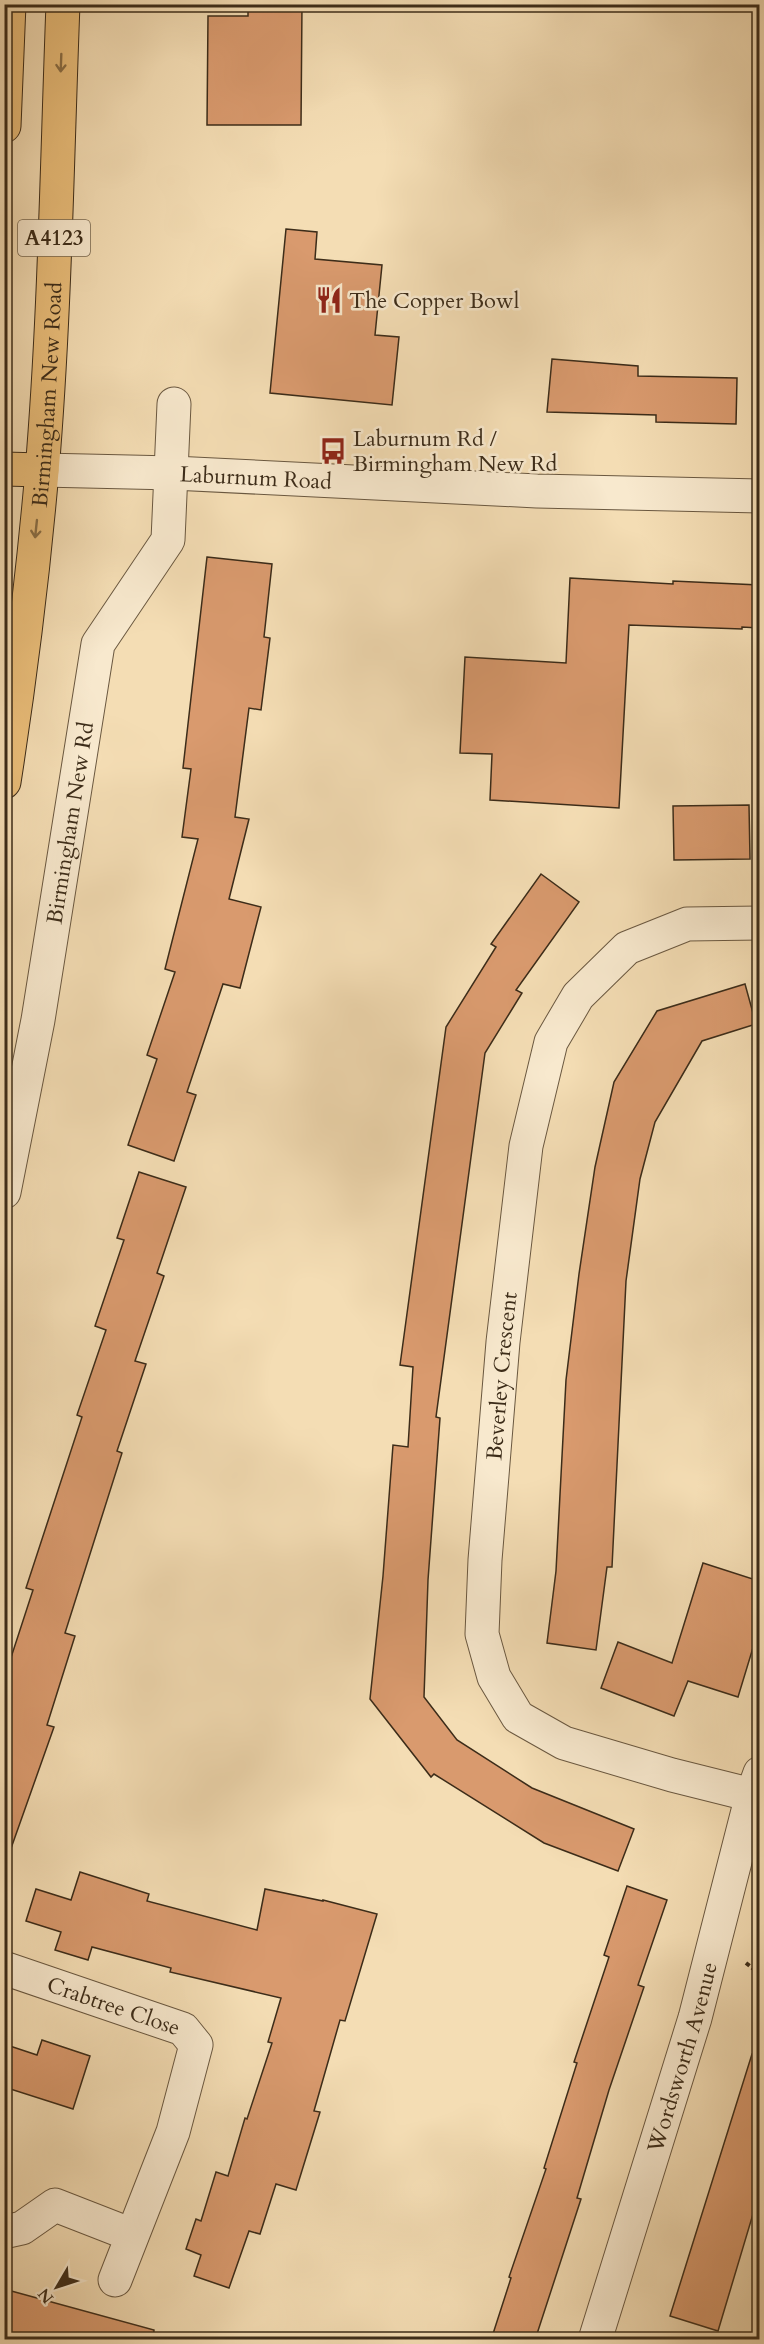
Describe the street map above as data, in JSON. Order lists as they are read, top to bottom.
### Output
{
  "streets": {
    "highway": ["A4123", "Birmingham New Road"],
    "street": [
      "Laburnum Road",
      "Birmingham New Rd",
      "Beverley Crescent",
      "Crabtree Close",
      "Wordsworth Avenue"
    ]
  },
  "crossings": [
    ["Birmingham New Road", "Laburnum Road"],
    ["Laburnum Road", "Birmingham New Rd"],
    ["Beverley Crescent", "Wordsworth Avenue"]
  ],
  "one_way": ["Birmingham New Road"],
  "places": {
    "restaurant": ["The Copper Bowl"],
    "bus stop": ["Laburnum Rd / Birmingham New Rd"]
  },
  "north": "bottom left"
}
